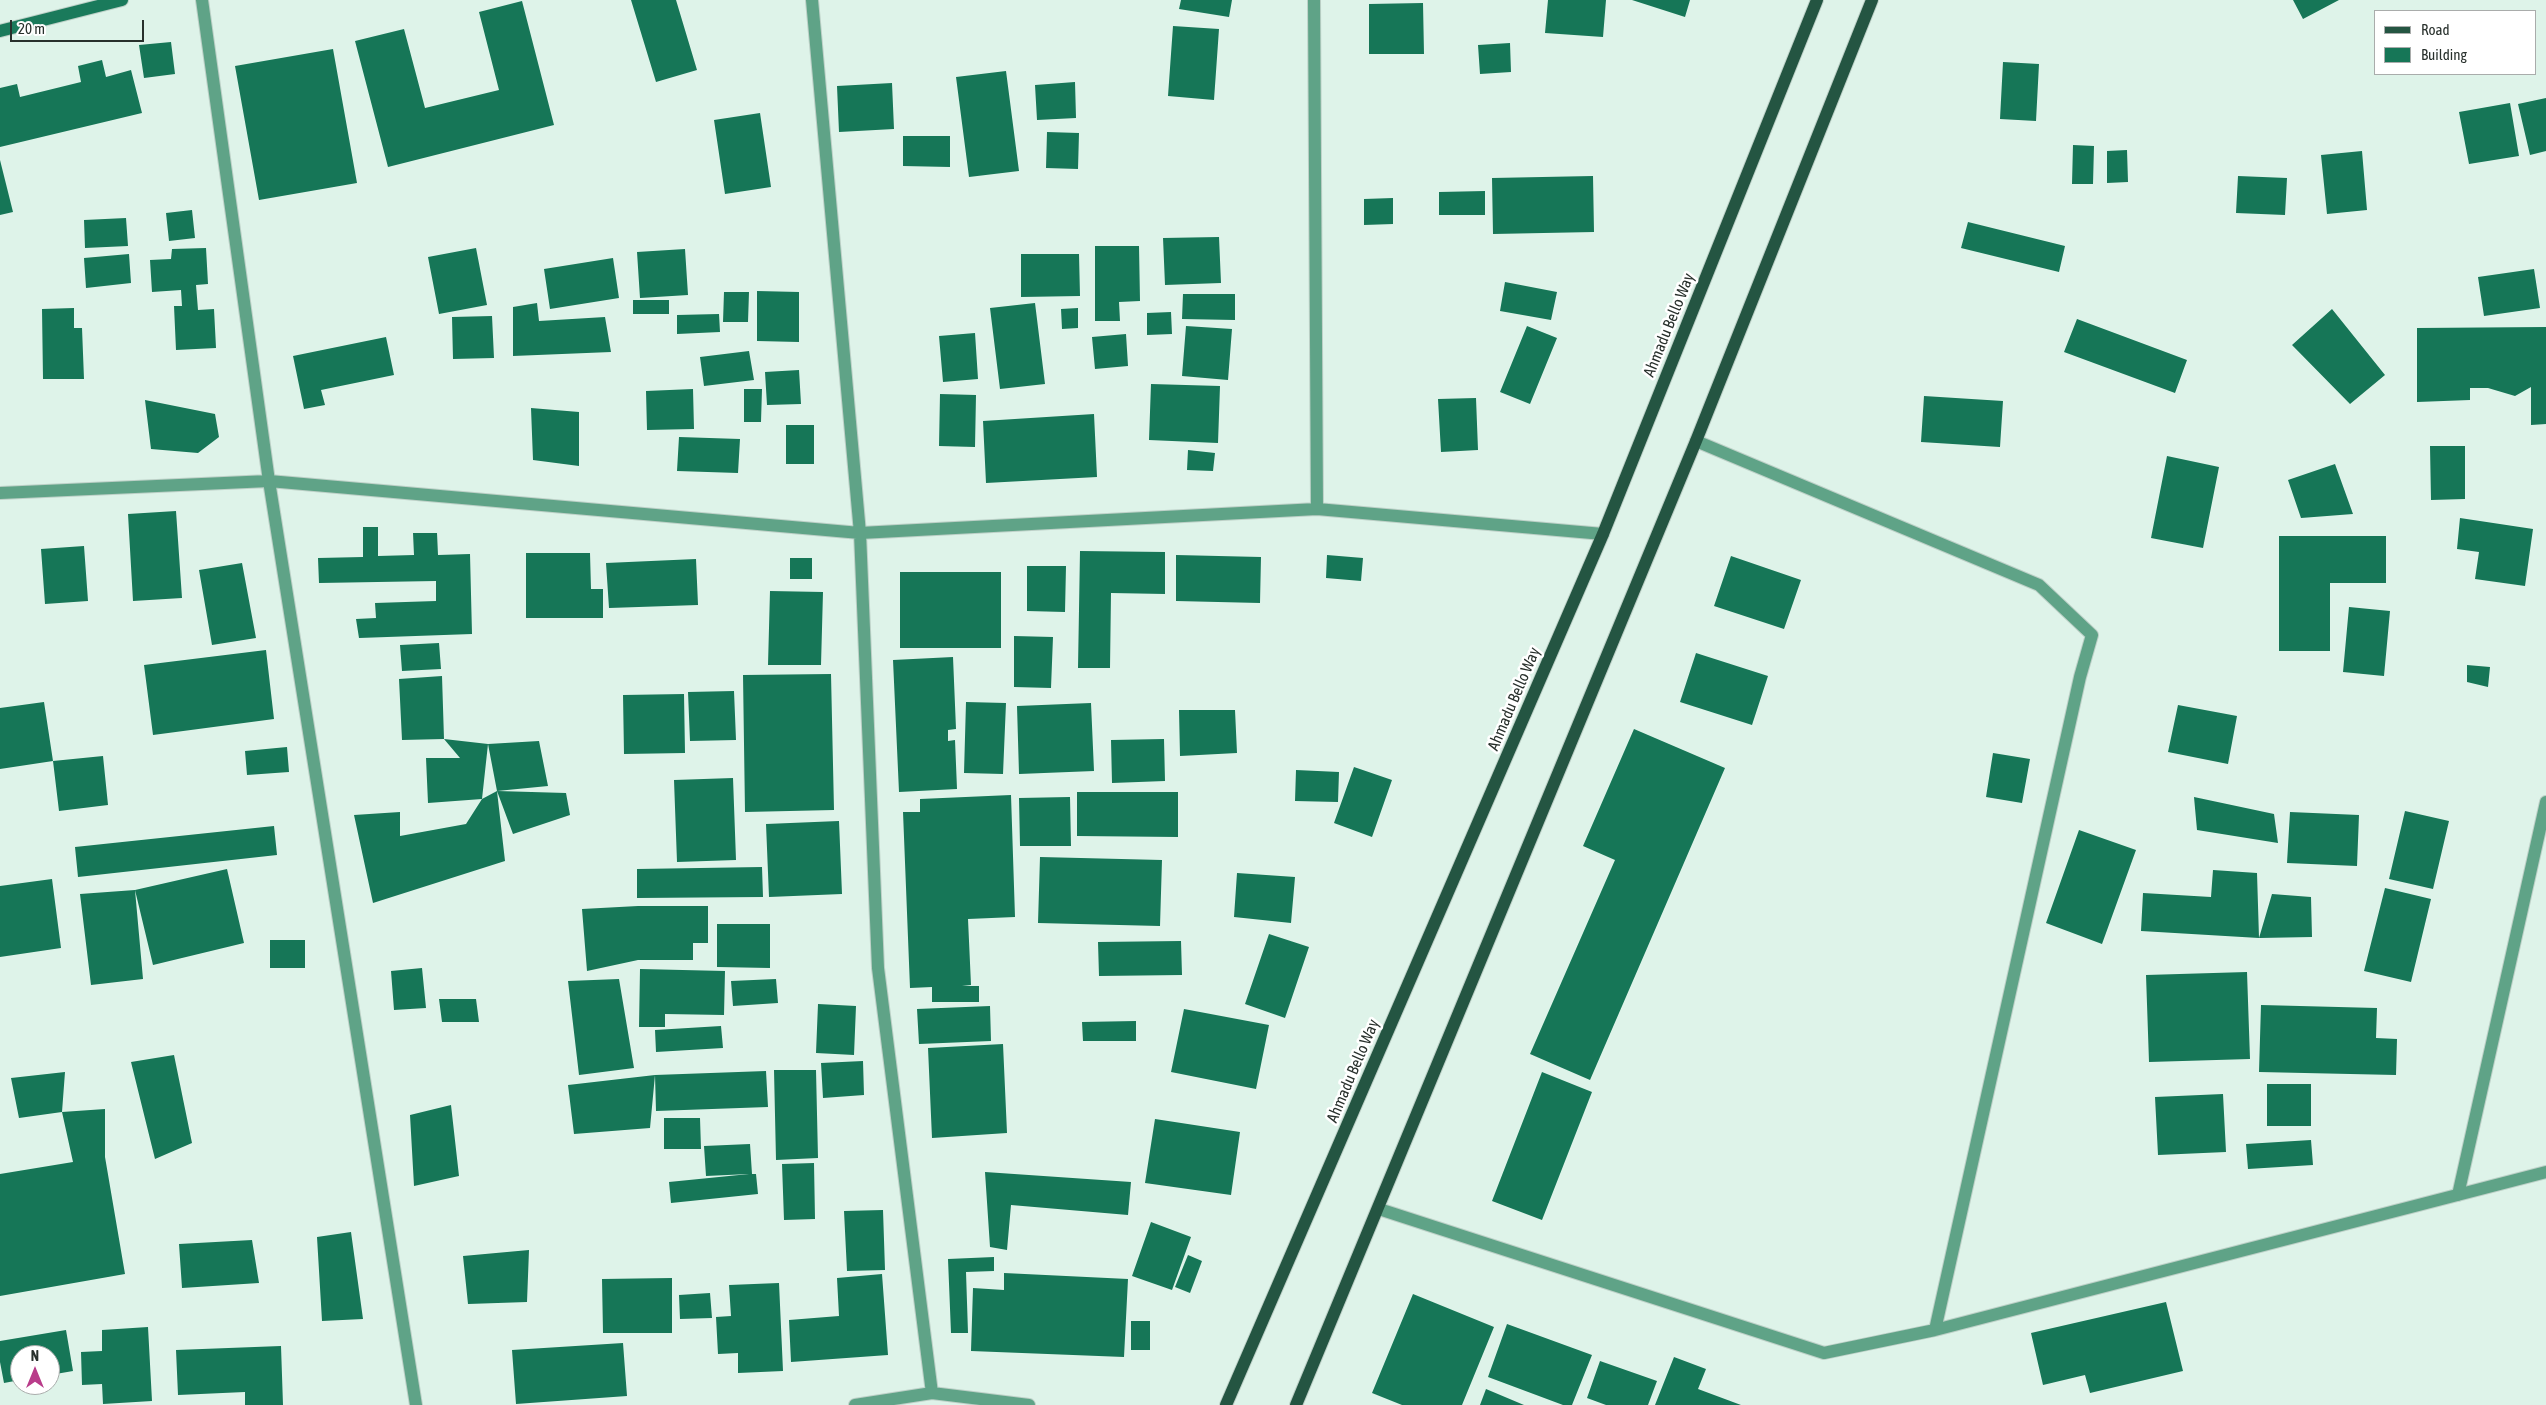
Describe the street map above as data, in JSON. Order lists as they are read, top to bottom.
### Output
{
  "streets": {
    "main road": ["Ahmadu Bello Way"]
  },
  "legend": ["Road", "Building"],
  "scale_bar": "20 m",
  "north": "top"
}
